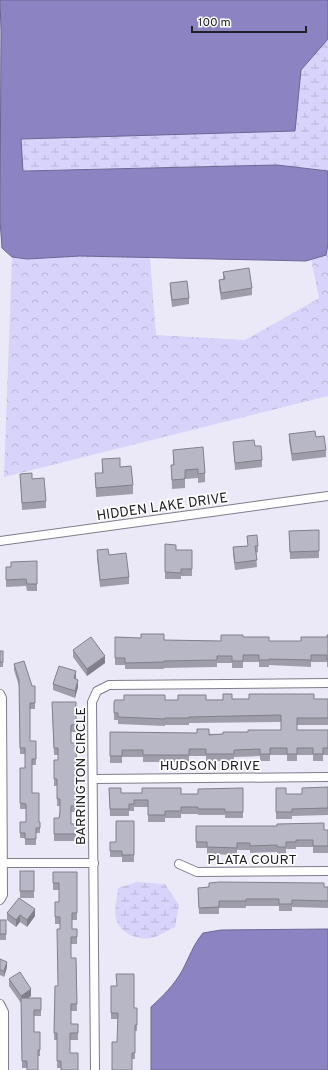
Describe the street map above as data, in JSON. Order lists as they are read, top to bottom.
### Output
{
  "streets": {
    "street": [
      "HIDDEN LAKE DRIVE",
      "HUDSON DRIVE",
      "BARRINGTON CIRCLE",
      "PLATA COURT"
    ]
  },
  "crossings": [
    ["HUDSON DRIVE", "BARRINGTON CIRCLE"]
  ],
  "scale_bar": "100 m"
}
